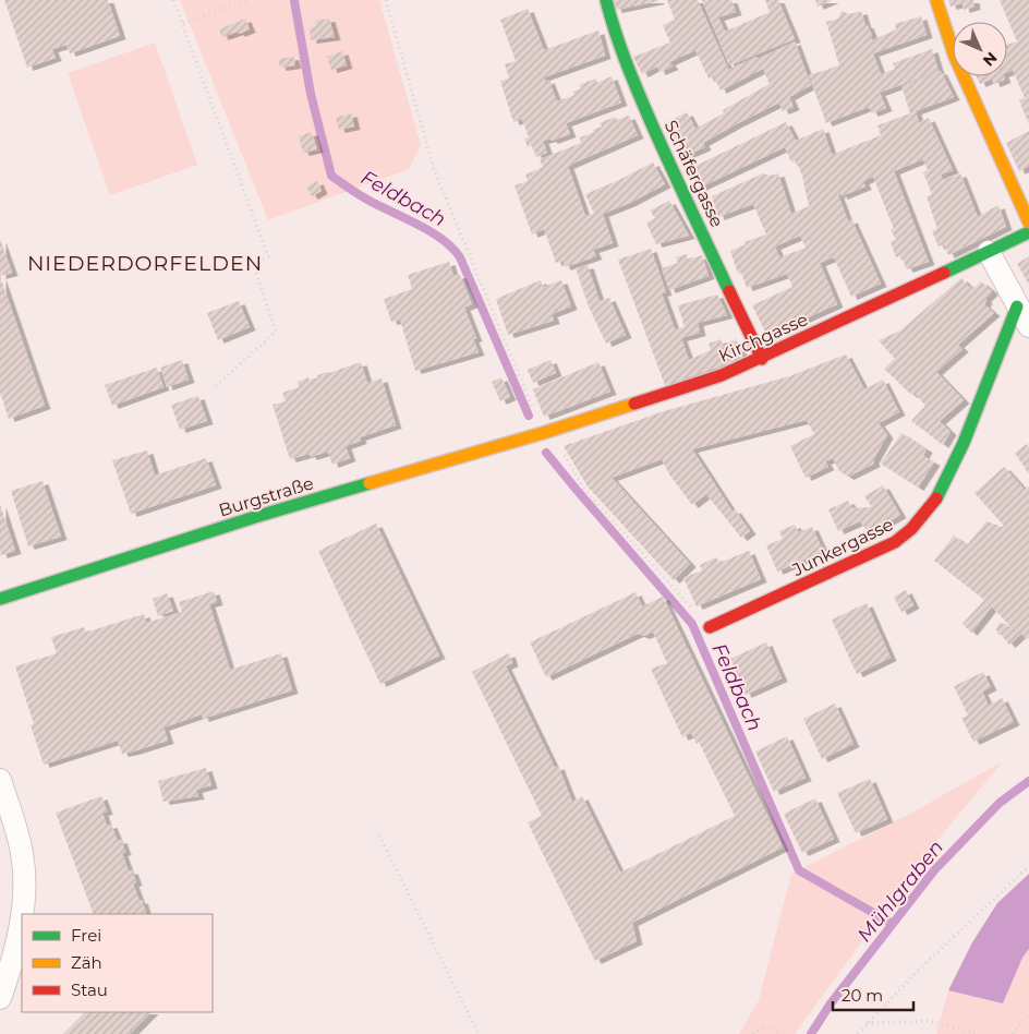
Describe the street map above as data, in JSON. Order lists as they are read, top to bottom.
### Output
{
  "streets": {
    "street": [
      "Schäfergasse",
      "Kirchgasse",
      "Burgstraße",
      "Junkergasse"
    ]
  },
  "crossings": [
    ["Schäfergasse", "Kirchgasse"],
    ["Kirchgasse", "Burgstraße"]
  ],
  "districts": ["NIEDERDORFELDEN"],
  "water": ["Feldbach", "Mühlgraben"],
  "legend": ["Frei", "Zäh", "Stau"],
  "scale_bar": "20 m",
  "north": "bottom right"
}
